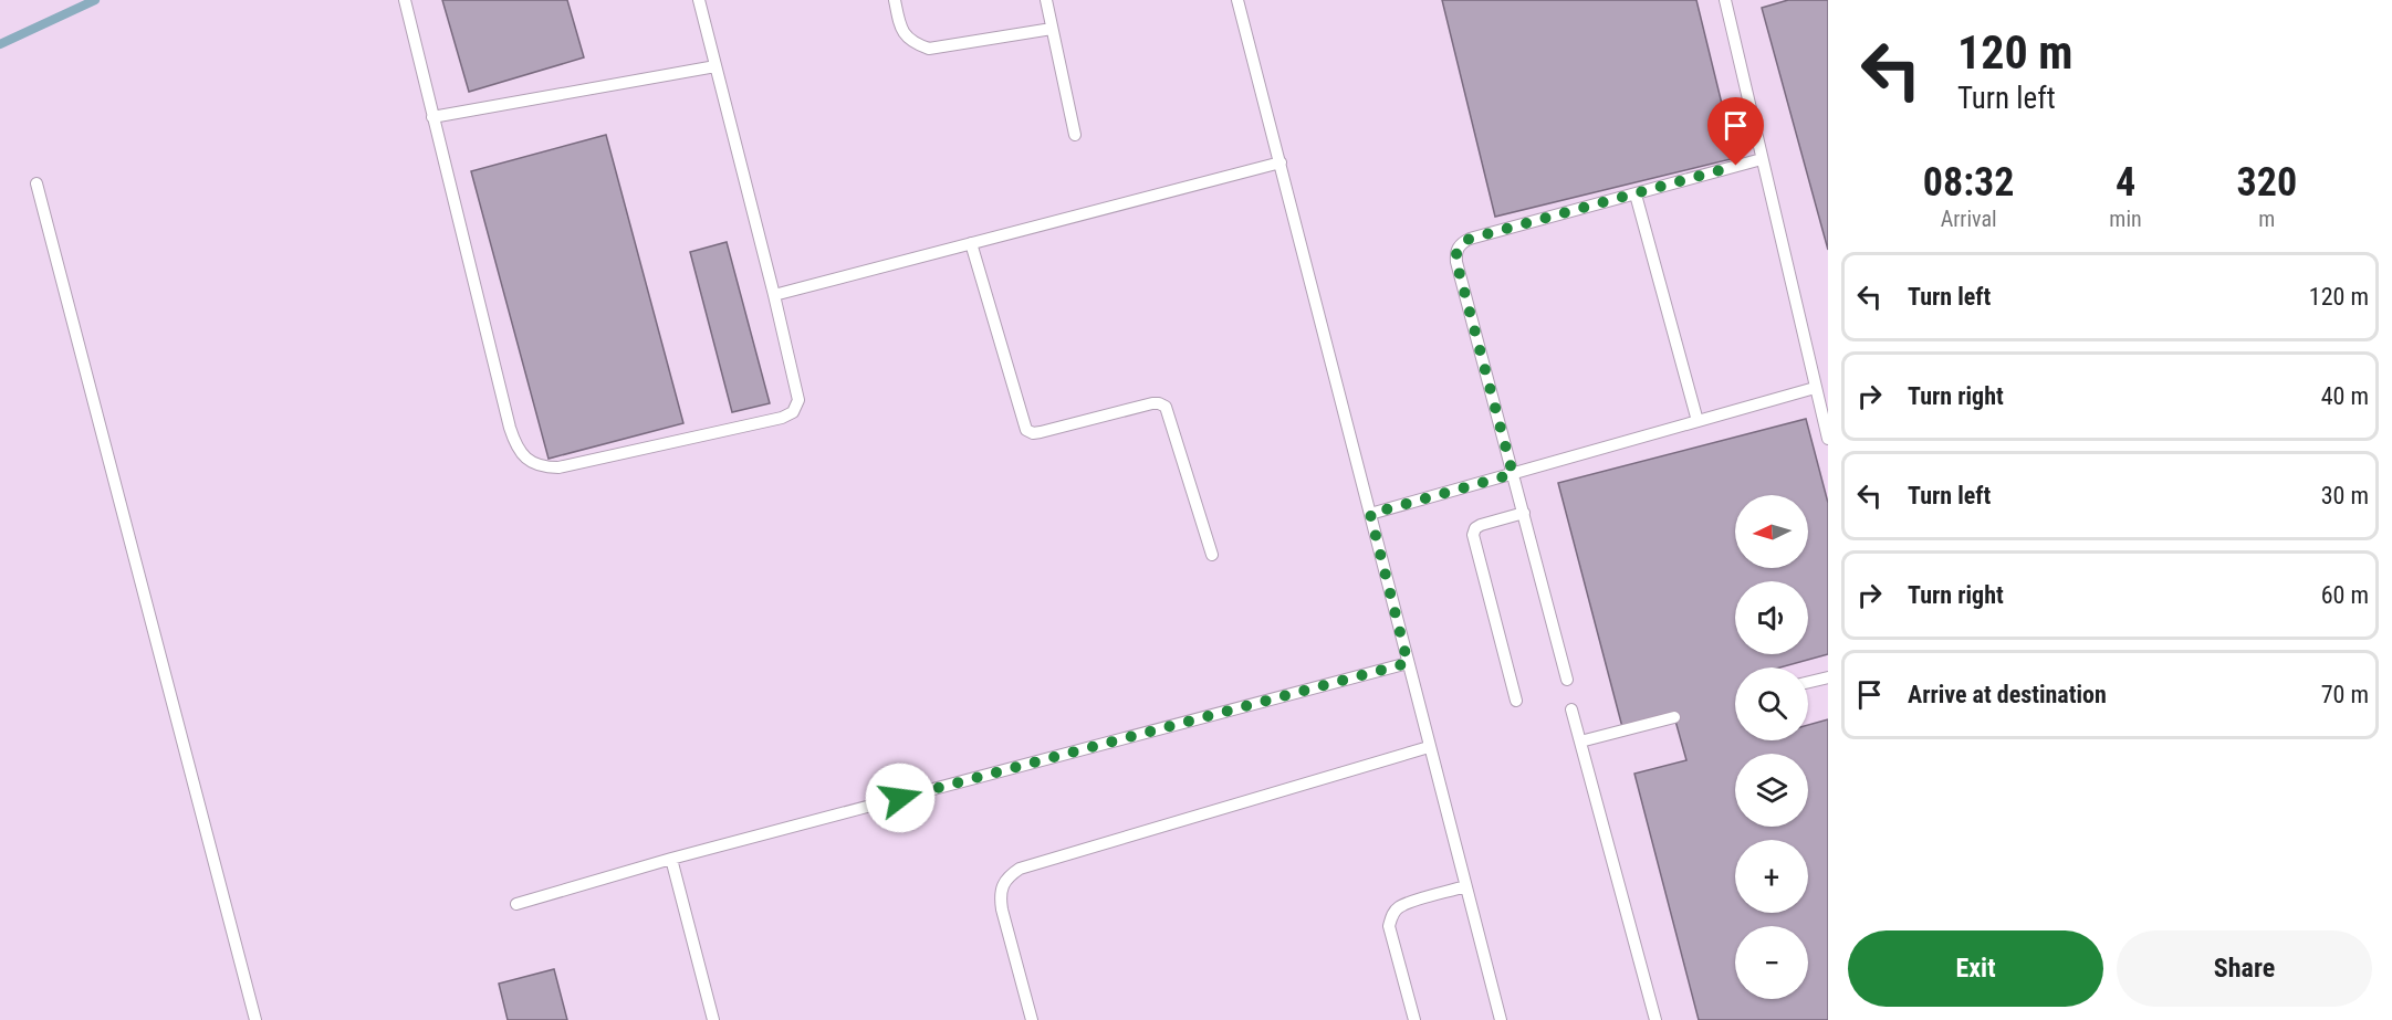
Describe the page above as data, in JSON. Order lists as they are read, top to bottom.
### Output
{
  "north": "left",
  "page": {
    "turn": ["120 m", "Turn left"],
    "eta": [
      "08:32",
      "Arrival",
      "4",
      "min",
      "320",
      "m"
    ],
    "list": [
      {
        "name": "Turn left",
        "value": "120 m"
      },
      {
        "name": "Turn right",
        "value": "40 m"
      },
      {
        "name": "Turn left",
        "value": "30 m"
      },
      {
        "name": "Turn right",
        "value": "60 m"
      },
      {
        "name": "Arrive at destination",
        "value": "70 m"
      }
    ],
    "map_buttons": ["+", "−"],
    "buttons": ["Exit", "Share"]
  }
}
